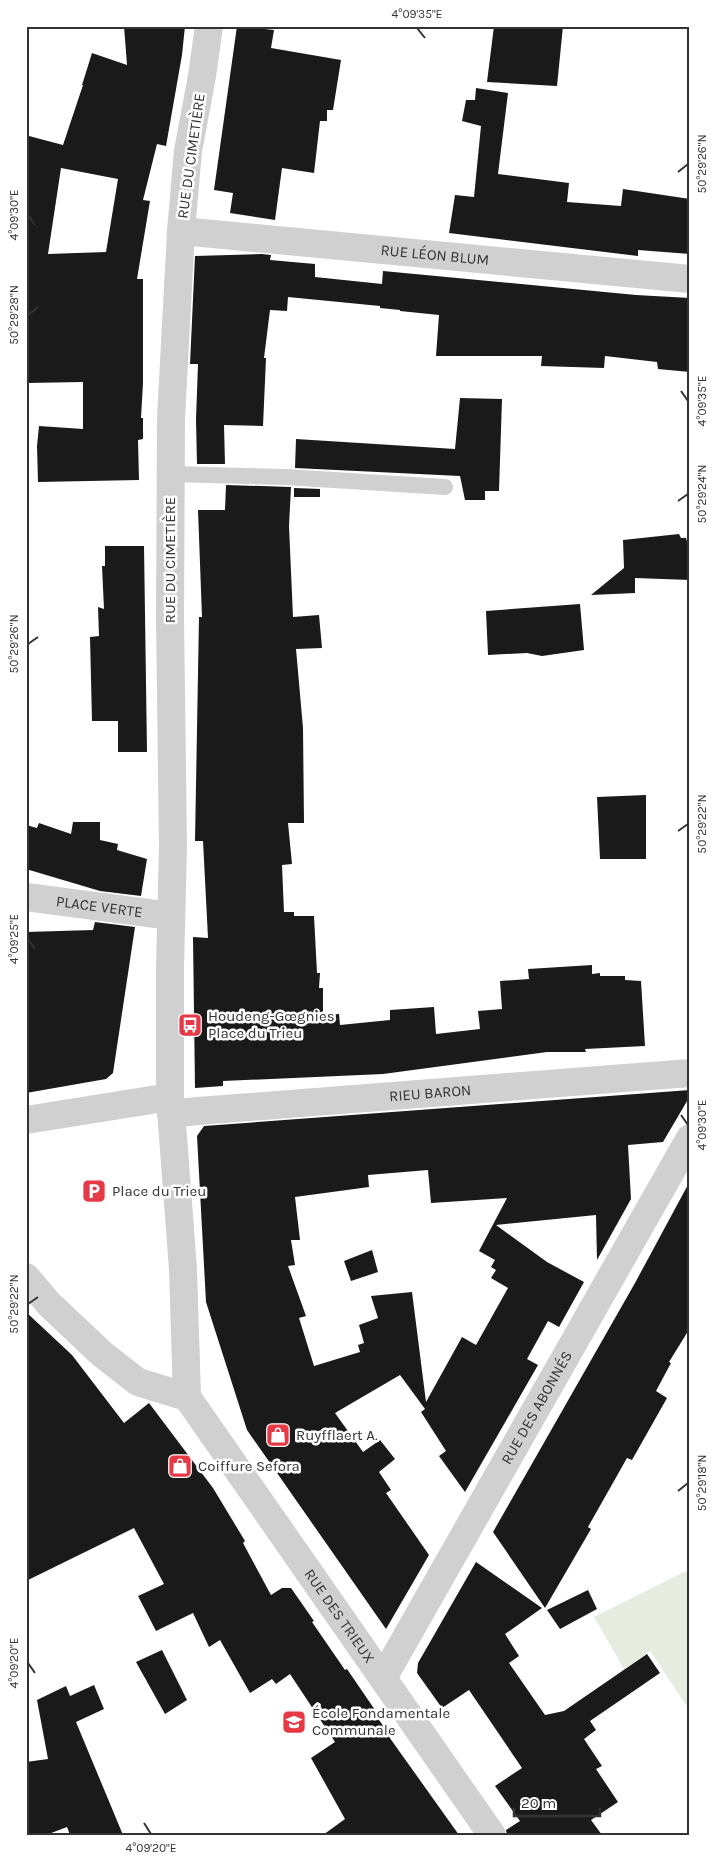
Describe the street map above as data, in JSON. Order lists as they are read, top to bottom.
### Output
{
  "streets": {
    "street": [
      "RUE DU CIMETIÈRE",
      "RUE LÉON BLUM",
      "PLACE VERTE",
      "RIEU BARON",
      "RUE DES ABONNÉS",
      "RUE DES TRIEUX"
    ]
  },
  "crossings": [
    ["RUE DU CIMETIÈRE", "RUE LÉON BLUM"],
    ["RUE DU CIMETIÈRE", "PLACE VERTE"],
    ["RUE DU CIMETIÈRE", "RIEU BARON"],
    ["RUE DES ABONNÉS", "RUE DES TRIEUX"]
  ],
  "places": {
    "bus stop": ["Houdeng-Gœgnies Place du Trieu"],
    "parking": ["Place du Trieu"],
    "shop": ["Ruyfflaert A.", "Coiffure Sefora"],
    "school or university": ["École Fondamentale Communale"]
  },
  "scale_bar": "20 m",
  "coordinates": [
    "4°09'35\"E",
    "50°29'26\"N",
    "4°09'30\"E",
    "50°29'28\"N",
    "50°29'24\"N",
    "50°29'22\"N",
    "4°09'25\"E",
    "50°29'18\"N",
    "4°09'20\"E"
  ]
}
